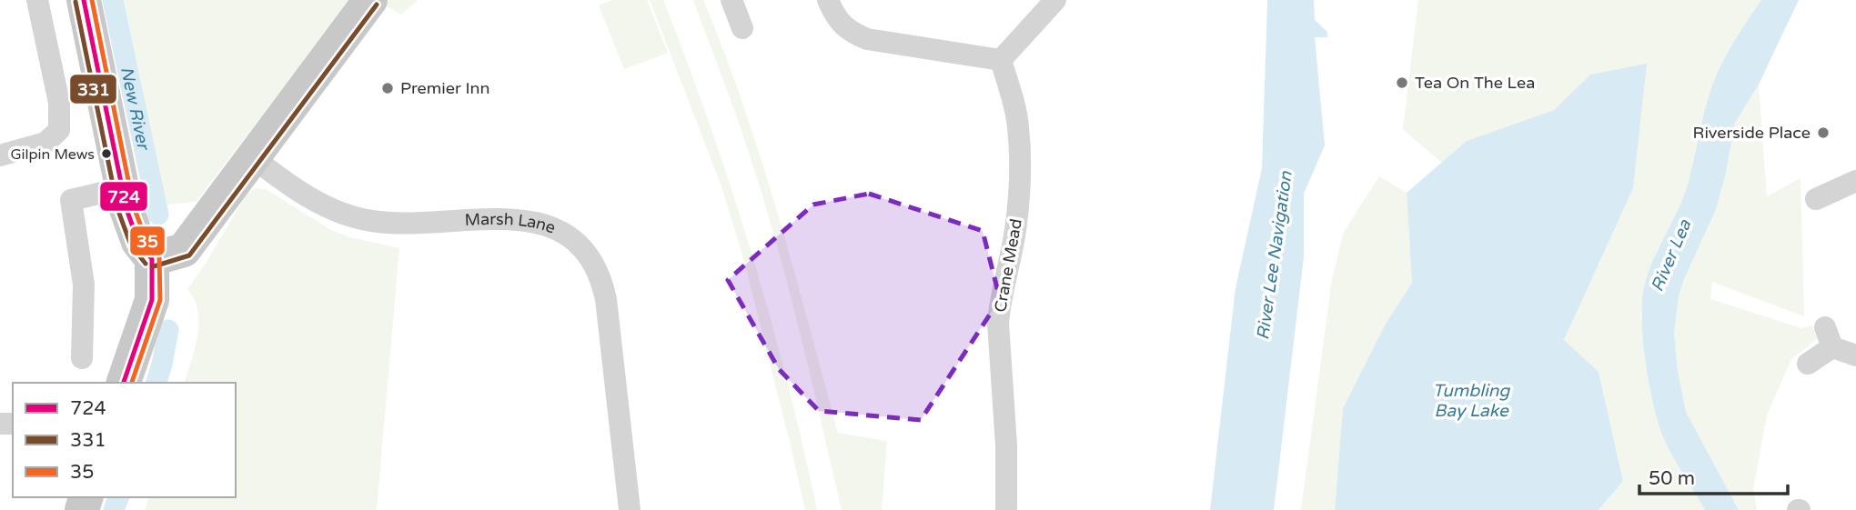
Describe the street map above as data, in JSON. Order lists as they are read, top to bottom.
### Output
{
  "streets": {
    "street": ["Marsh Lane", "Crane Mead"]
  },
  "water": [
    "New River",
    "River Lee Navigation",
    "River Lea",
    "Tumbling Bay Lake"
  ],
  "places": [
    "Tea On The Lea",
    "Premier Inn",
    "Riverside Place",
    "Gilpin Mews"
  ],
  "lines": ["transit line 724", "transit line 35", "transit line 331"],
  "legend": ["724", "331", "35"],
  "scale_bar": "50 m"
}
